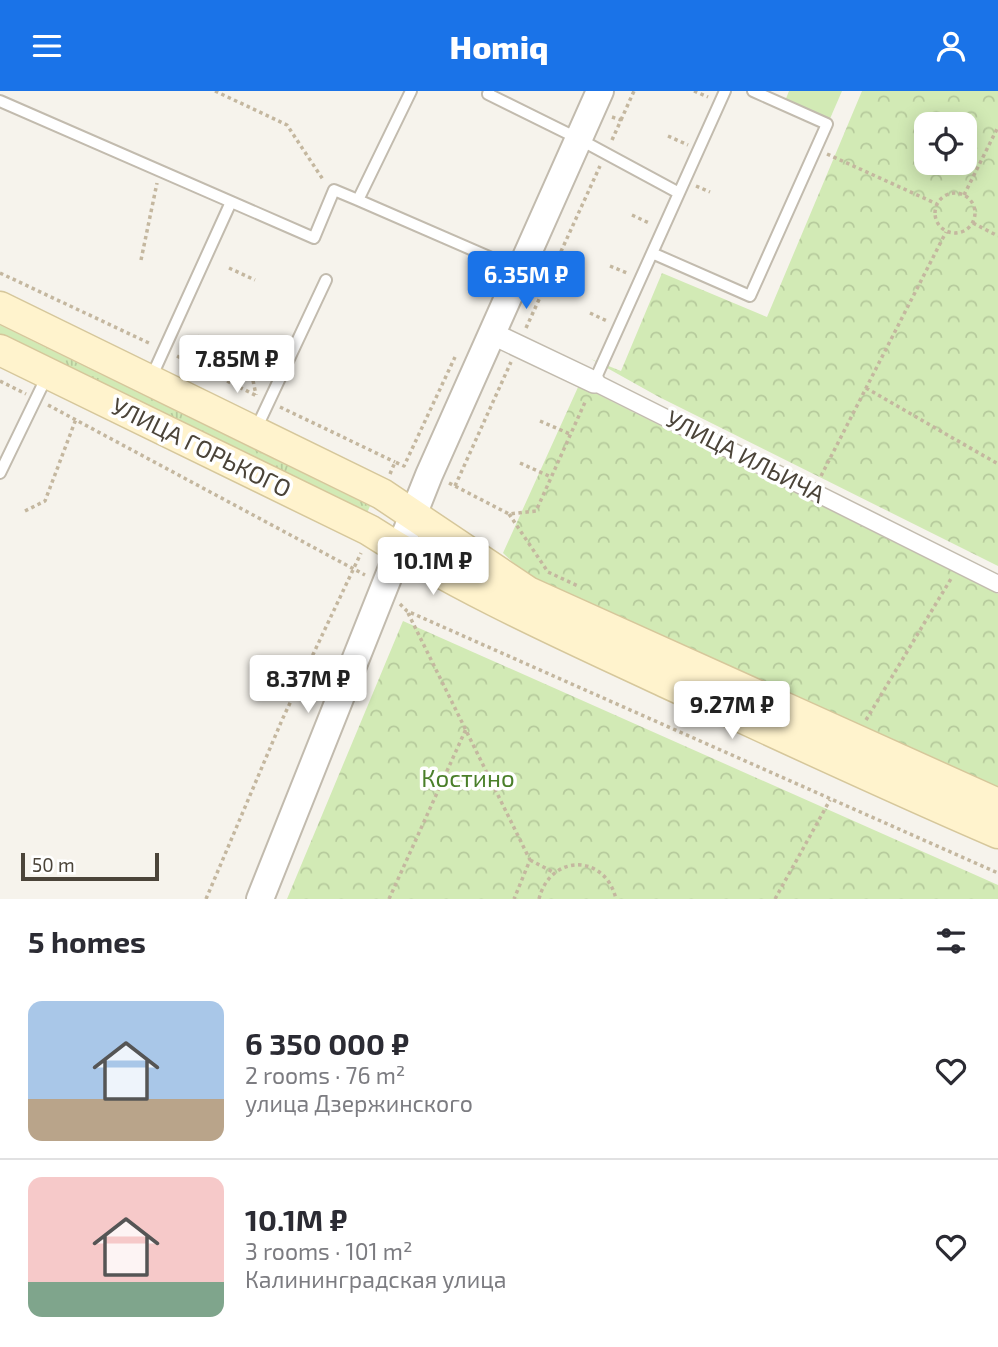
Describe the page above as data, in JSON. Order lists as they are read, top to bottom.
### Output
{
  "streets": {
    "main road": ["УЛИЦА ГОРЬКОГО"],
    "street": ["УЛИЦА ИЛЬИЧА"]
  },
  "parks": ["Костино"],
  "scale_bar": "50 m",
  "page": {
    "header": "Homiq",
    "price": [
      "6.35M ₽",
      "7.85M ₽",
      "10.1M ₽",
      "8.37M ₽",
      "9.27M ₽"
    ],
    "scale": "50 m",
    "heading": "5 homes",
    "list": [
      {
        "name": "6 350 000 ₽",
        "note": "2 rooms · 76 m² · улица Дзержинского"
      },
      {
        "name": "10.1M ₽",
        "note": "3 rooms · 101 m² · Калининградская улица"
      }
    ]
  }
}
